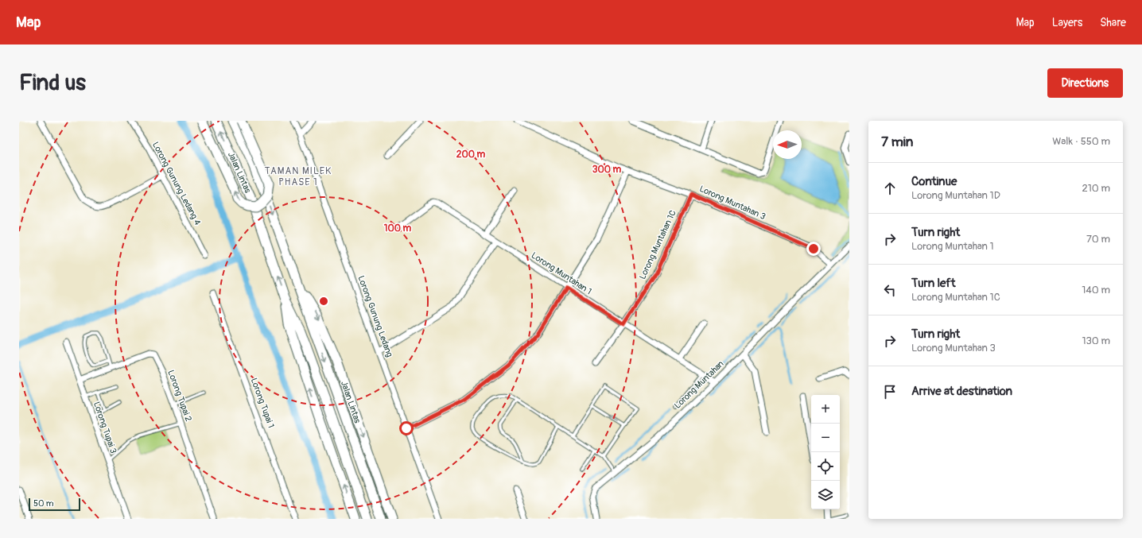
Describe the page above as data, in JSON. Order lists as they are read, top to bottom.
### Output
{
  "streets": {
    "highway": ["Jalan Lintas"],
    "street": [
      "Lorong Gunung Ledang 4",
      "Lorong Muntahan 3",
      "Lorong Muntahan 1C",
      "Lorong Muntahan 1",
      "Lorong Gunung Ledang",
      "Lorong Muntahan",
      "Lorong Tupai 2",
      "Lorong Tupai 1",
      "Lorong Tupai 3"
    ]
  },
  "crossings": [
    ["Lorong Muntahan 3", "Lorong Muntahan 1C"],
    ["Lorong Muntahan 3", "Lorong Muntahan"],
    ["Lorong Muntahan 1C", "Lorong Muntahan 1"],
    ["Lorong Muntahan 1", "Lorong Muntahan"],
    ["Lorong Tupai 2", "Lorong Tupai 3"]
  ],
  "districts": ["TAMAN MILEK PHASE 1"],
  "scale_bar": "50 m",
  "north": "left",
  "page": {
    "header": "Map",
    "nav": ["Map", "Layers", "Share"],
    "buttons": "Directions",
    "title": "Find us",
    "heading": ["7 min", "Walk · 550 m"],
    "list": [
      ["Continue", "Lorong Muntahan 1D", "210 m"],
      ["Turn right", "Lorong Muntahan 1", "70 m"],
      ["Turn left", "Lorong Muntahan 1C", "140 m"],
      ["Turn right", "Lorong Muntahan 3", "130 m"],
      "Arrive at destination"
    ],
    "map_buttons": ["+", "−"],
    "scale": "50 m"
  },
  "rings": ["200 m", "300 m", "100 m"]
}
